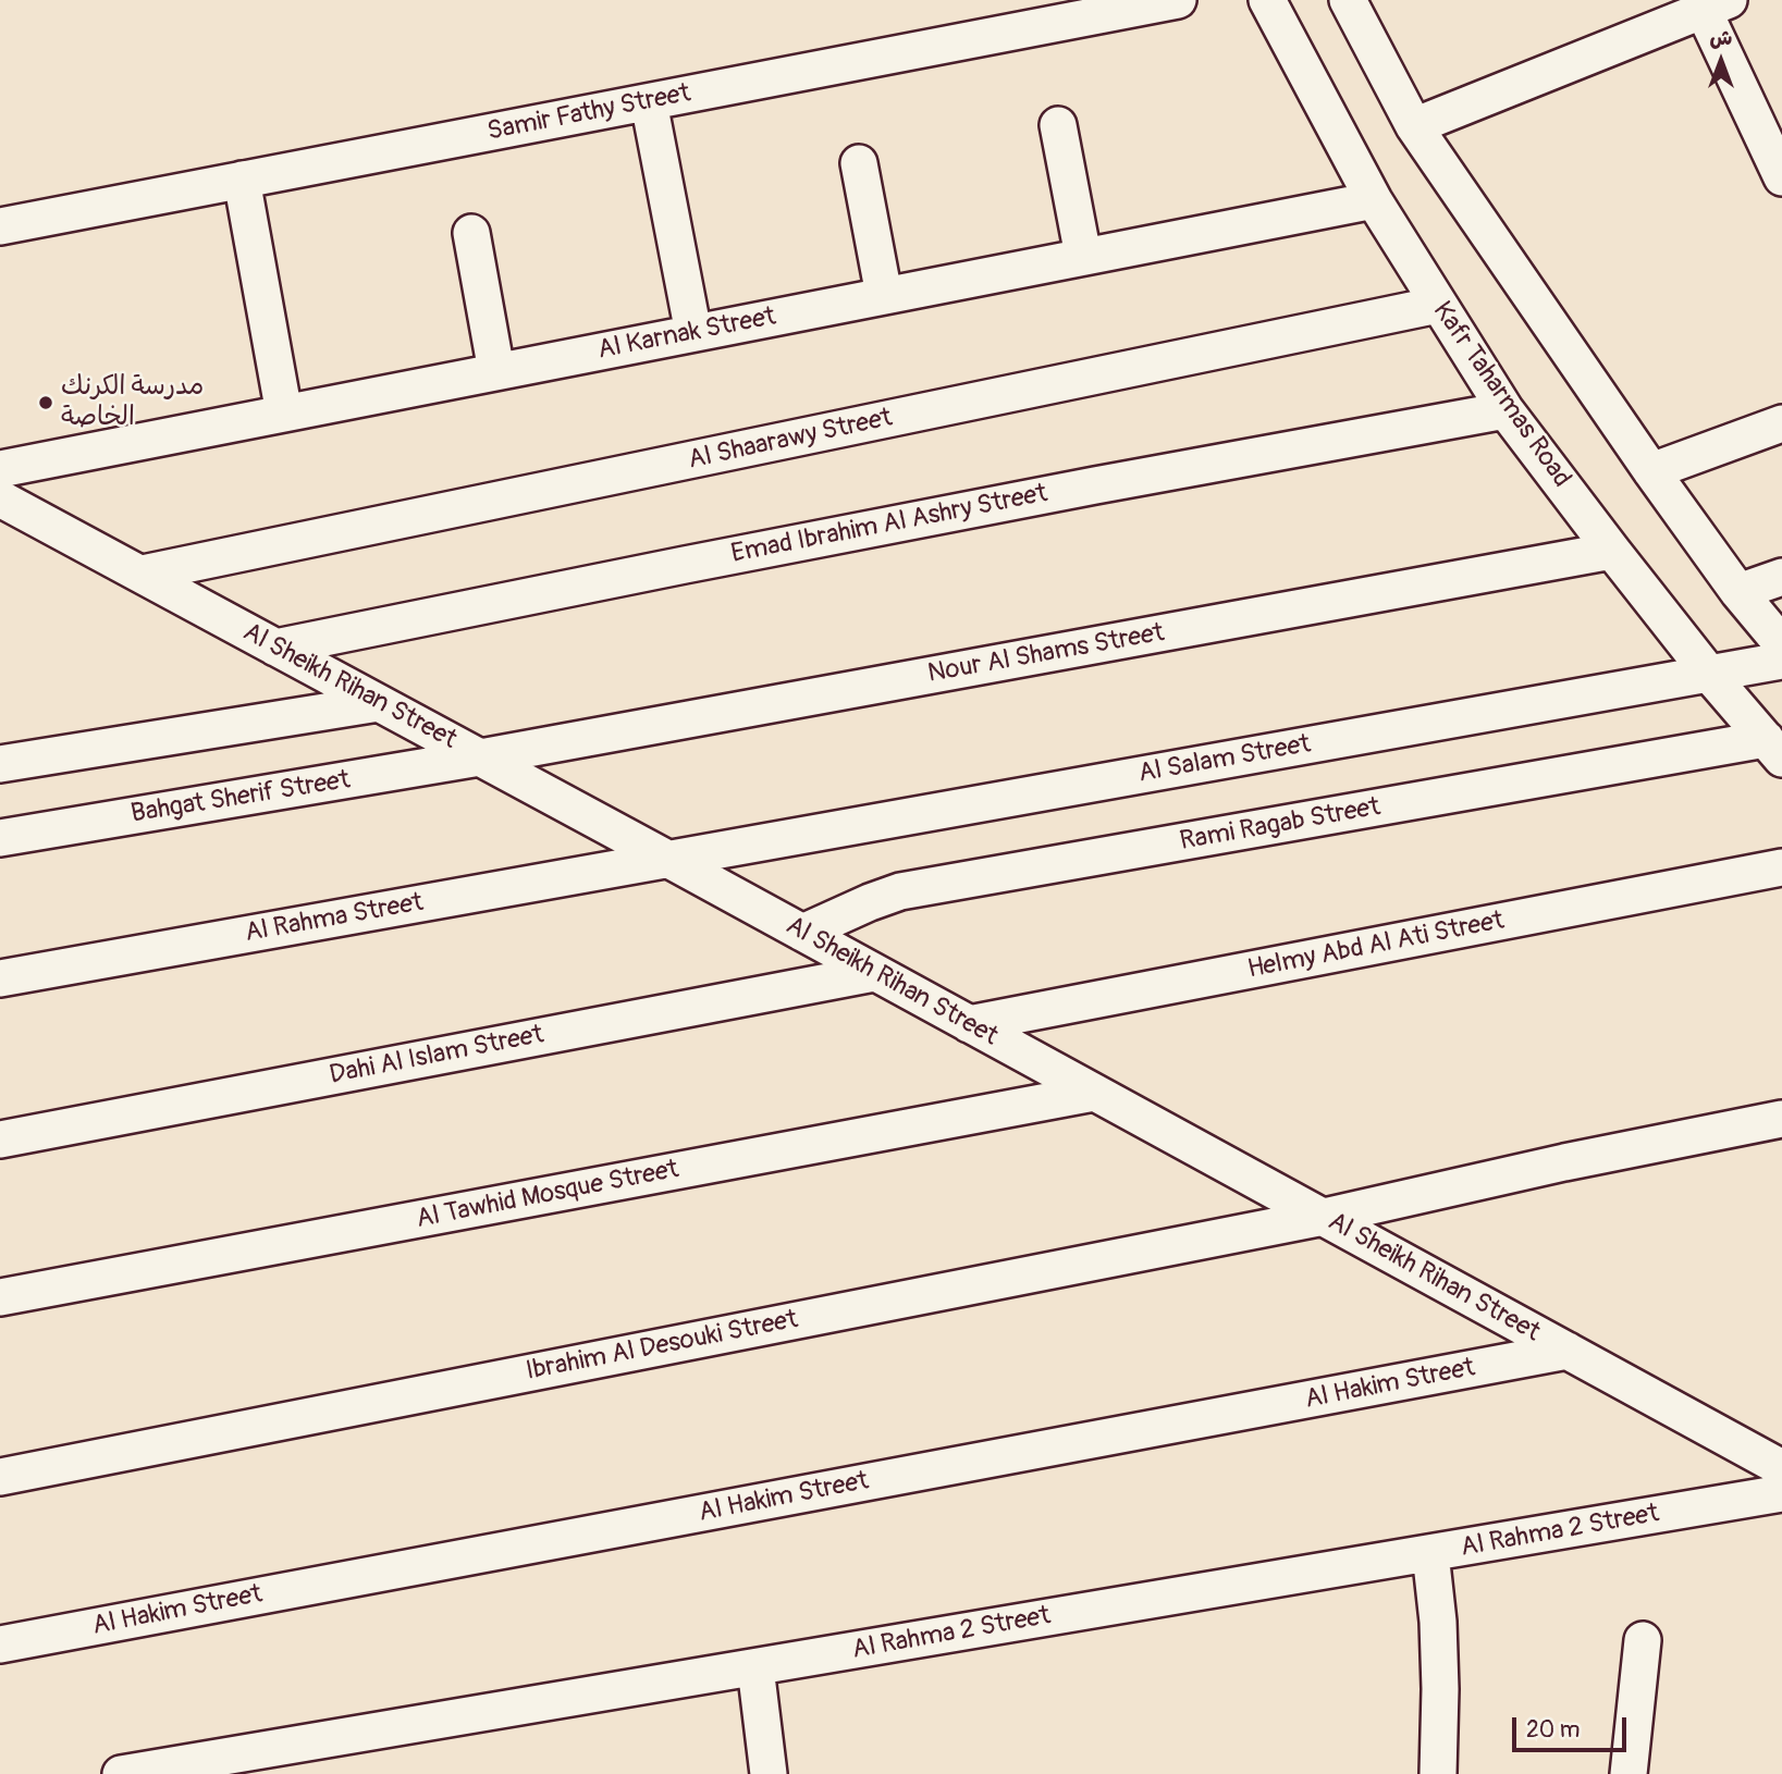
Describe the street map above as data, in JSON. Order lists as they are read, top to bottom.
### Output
{
  "streets": {
    "street": [
      "Samir Fathy Street",
      "Al Karnak Street",
      "Kafr Taharmas Road",
      "Al Shaarawy Street",
      "Emad Ibrahim Al Ashry Street",
      "Nour Al Shams Street",
      "Al Sheikh Rihan Street",
      "Al Salam Street",
      "Bahgat Sherif Street",
      "Rami Ragab Street",
      "Al Rahma Street",
      "Helmy Abd Al Ati Street",
      "Dahi Al Islam Street",
      "Al Tawhid Mosque Street",
      "Ibrahim Al Desouki Street",
      "Al Hakim Street",
      "Al Rahma 2 Street"
    ]
  },
  "crossings": [
    ["Al Karnak Street", "Kafr Taharmas Road"],
    ["Kafr Taharmas Road", "Al Shaarawy Street"],
    ["Kafr Taharmas Road", "Emad Ibrahim Al Ashry Street"],
    ["Kafr Taharmas Road", "Nour Al Shams Street"],
    ["Kafr Taharmas Road", "Al Salam Street"],
    ["Kafr Taharmas Road", "Rami Ragab Street"],
    ["Al Shaarawy Street", "Al Sheikh Rihan Street"],
    ["Emad Ibrahim Al Ashry Street", "Al Sheikh Rihan Street"],
    ["Nour Al Shams Street", "Al Sheikh Rihan Street"],
    ["Nour Al Shams Street", "Bahgat Sherif Street"],
    ["Al Sheikh Rihan Street", "Al Salam Street"],
    ["Al Sheikh Rihan Street", "Bahgat Sherif Street"],
    ["Al Sheikh Rihan Street", "Rami Ragab Street"],
    ["Al Sheikh Rihan Street", "Al Rahma Street"],
    ["Al Sheikh Rihan Street", "Helmy Abd Al Ati Street"],
    ["Al Sheikh Rihan Street", "Dahi Al Islam Street"],
    ["Al Sheikh Rihan Street", "Al Tawhid Mosque Street"],
    ["Al Sheikh Rihan Street", "Ibrahim Al Desouki Street"],
    ["Al Sheikh Rihan Street", "Al Hakim Street"],
    ["Al Salam Street", "Al Rahma Street"]
  ],
  "places": ["مدرسة الكرنك الخاصة"],
  "scale_bar": "20 m",
  "north": "top"
}
